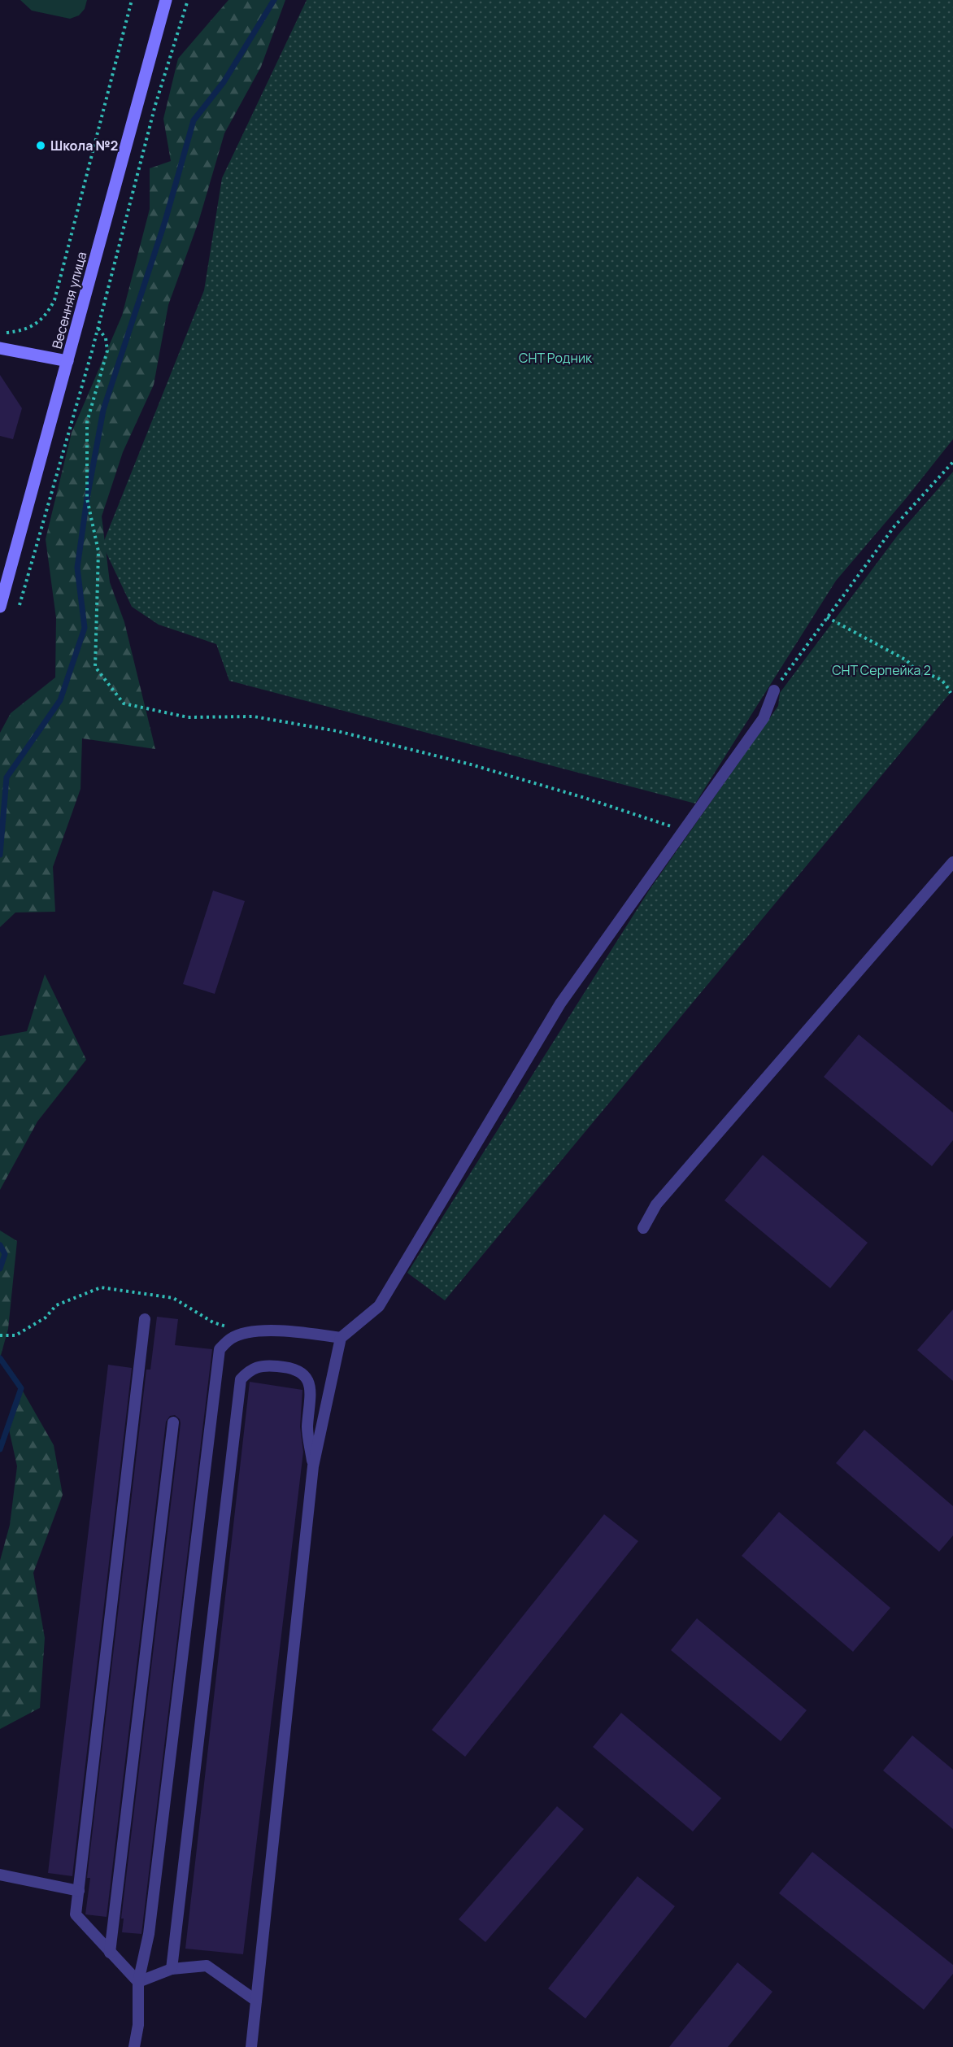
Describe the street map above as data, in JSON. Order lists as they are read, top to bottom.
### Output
{
  "streets": {
    "main road": ["Весенняя улица"]
  },
  "parks": ["СНТ Родник", "СНТ Серпейка 2"],
  "places": ["Школа №2"]
}
